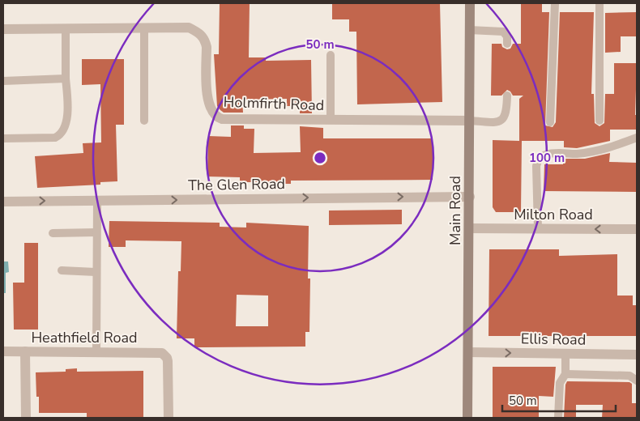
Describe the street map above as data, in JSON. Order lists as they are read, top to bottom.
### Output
{
  "streets": {
    "main road": ["Main Road"],
    "street": [
      "Holmfirth Road",
      "The Glen Road",
      "Milton Road",
      "Heathfield Road",
      "Ellis Road"
    ]
  },
  "crossings": [
    ["Holmfirth Road", "Main Road"],
    ["The Glen Road", "Main Road"],
    ["Main Road", "Milton Road"],
    ["Main Road", "Ellis Road"]
  ],
  "one_way": ["The Glen Road", "Milton Road", "Ellis Road"],
  "scale_bar": "50 m",
  "rings": ["50 m", "100 m"]
}
